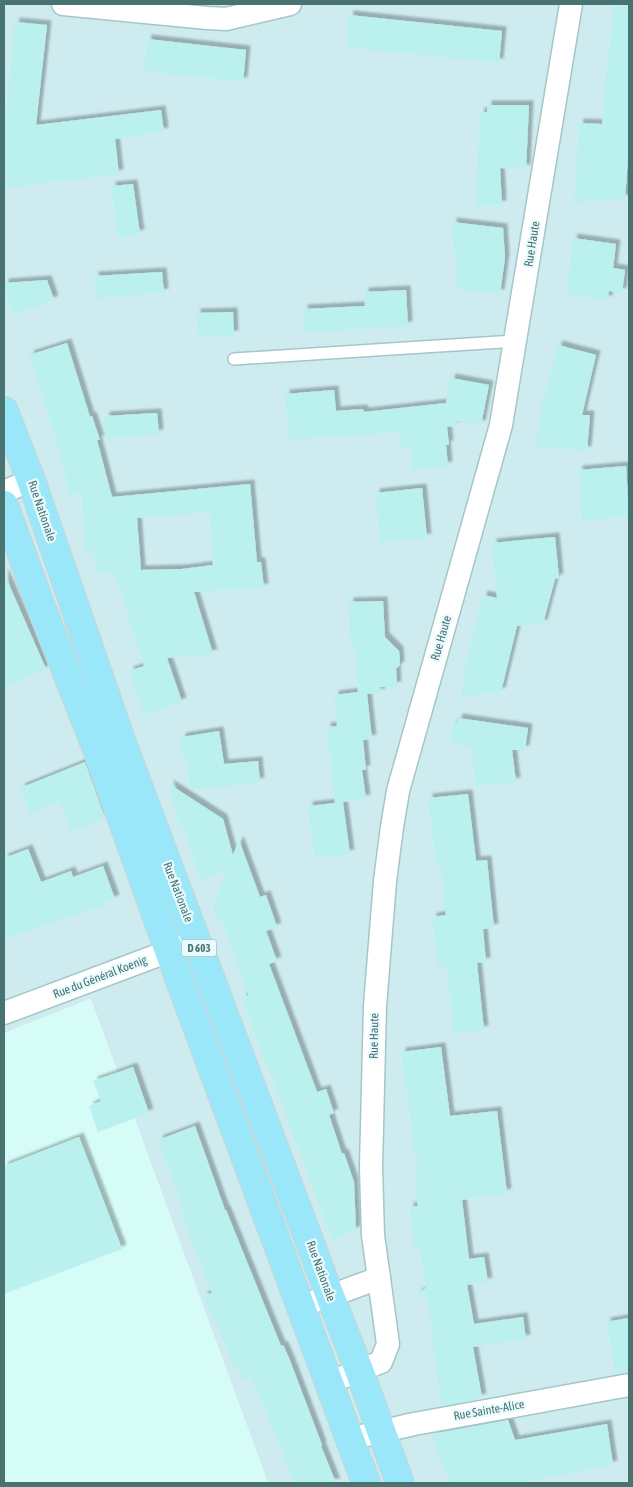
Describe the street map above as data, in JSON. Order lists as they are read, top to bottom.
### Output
{
  "streets": {
    "main road": ["Rue Nationale", "D 603"],
    "street": ["Rue Haute", "Rue du Général Koenig", "Rue Sainte-Alice"]
  },
  "crossings": [
    ["Rue Haute", "Rue Nationale"],
    ["Rue Nationale", "Rue du Général Koenig"],
    ["Rue Nationale", "Rue Sainte-Alice"]
  ]
}
